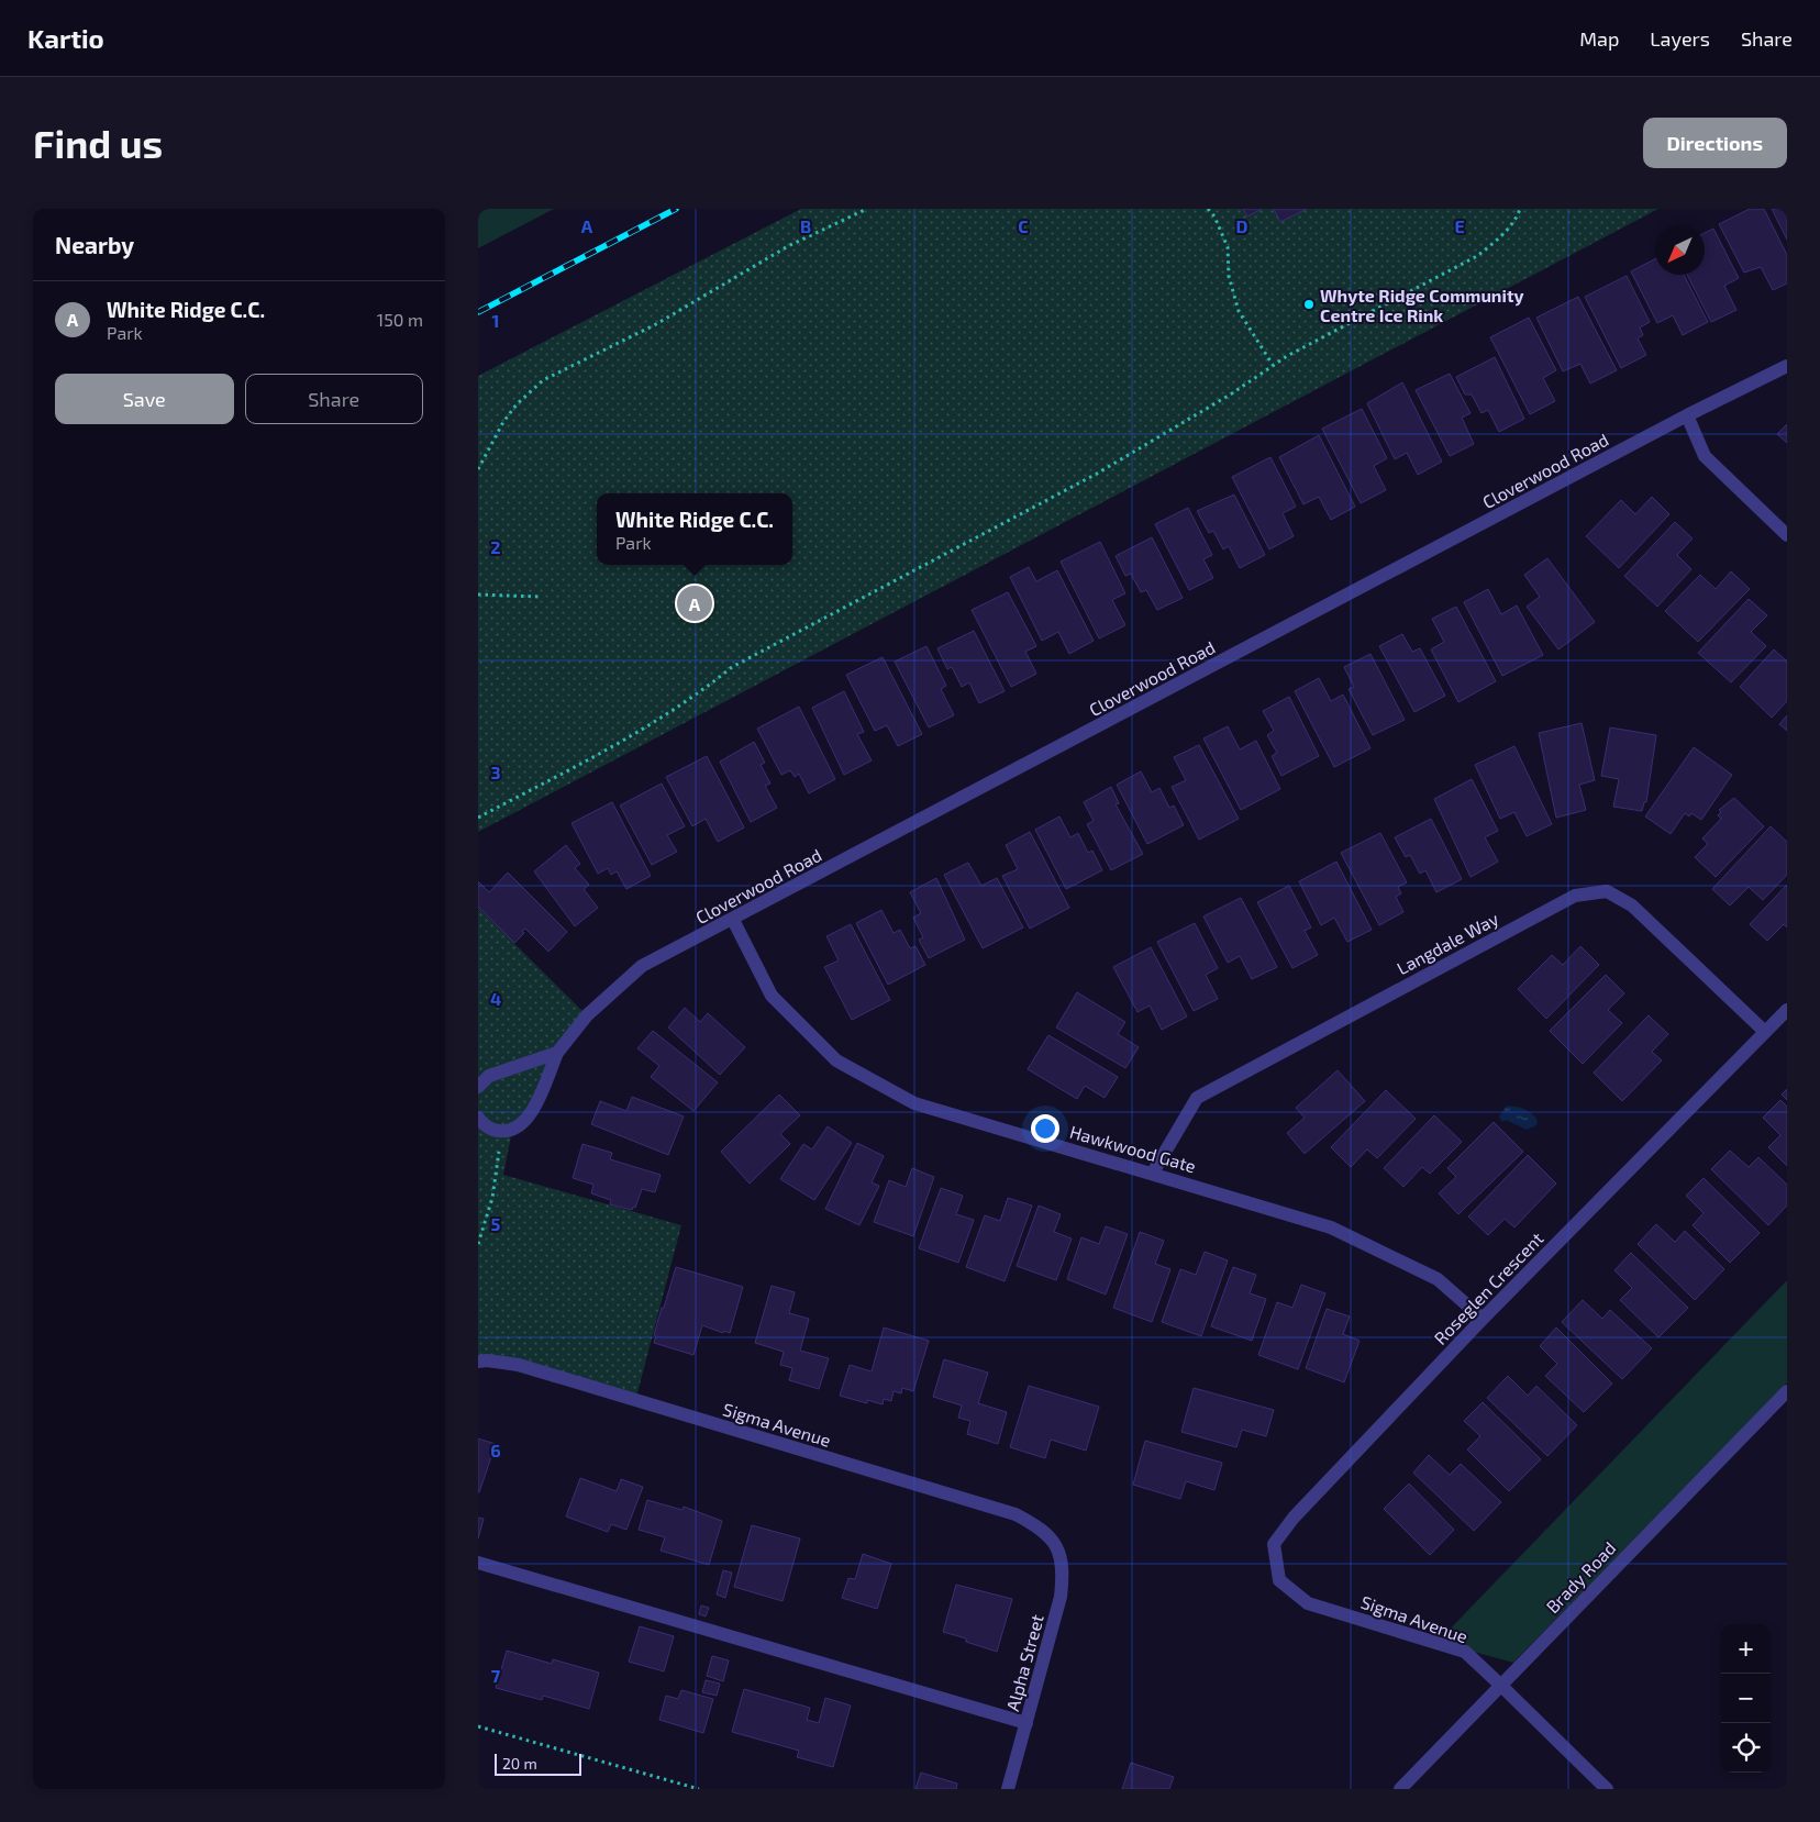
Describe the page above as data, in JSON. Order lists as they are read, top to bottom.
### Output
{
  "streets": {
    "street": [
      "Cloverwood Road",
      "Langdale Way",
      "Hawkwood Gate",
      "Roseglen Crescent",
      "Sigma Avenue",
      "Brady Road",
      "Alpha Street"
    ]
  },
  "crossings": [
    ["Cloverwood Road", "Hawkwood Gate"],
    ["Langdale Way", "Hawkwood Gate"],
    ["Langdale Way", "Roseglen Crescent"],
    ["Hawkwood Gate", "Roseglen Crescent"],
    ["Roseglen Crescent", "Sigma Avenue"],
    ["Sigma Avenue", "Brady Road"],
    ["Sigma Avenue", "Alpha Street"]
  ],
  "places": ["Whyte Ridge Community Centre Ice Rink"],
  "scale_bar": "20 m",
  "north": "bottom left",
  "page": {
    "header": "Kartio",
    "nav": ["Map", "Layers", "Share"],
    "buttons": [
      "Directions",
      ["Save", "Share"]
    ],
    "title": "Find us",
    "heading": "Nearby",
    "list": [
      {
        "mark": "A",
        "name": "White Ridge C.C.",
        "note": "Park",
        "value": "150 m"
      }
    ],
    "popup": ["White Ridge C.C.", "Park"],
    "pins": "A",
    "map_buttons": ["+", "−"],
    "scale": "20 m"
  },
  "grid": {
    "columns": [
      "A",
      "B",
      "C",
      "D",
      "E"
    ],
    "rows": [
      "1",
      "2",
      "3",
      "4",
      "5",
      "6",
      "7"
    ]
  }
}
